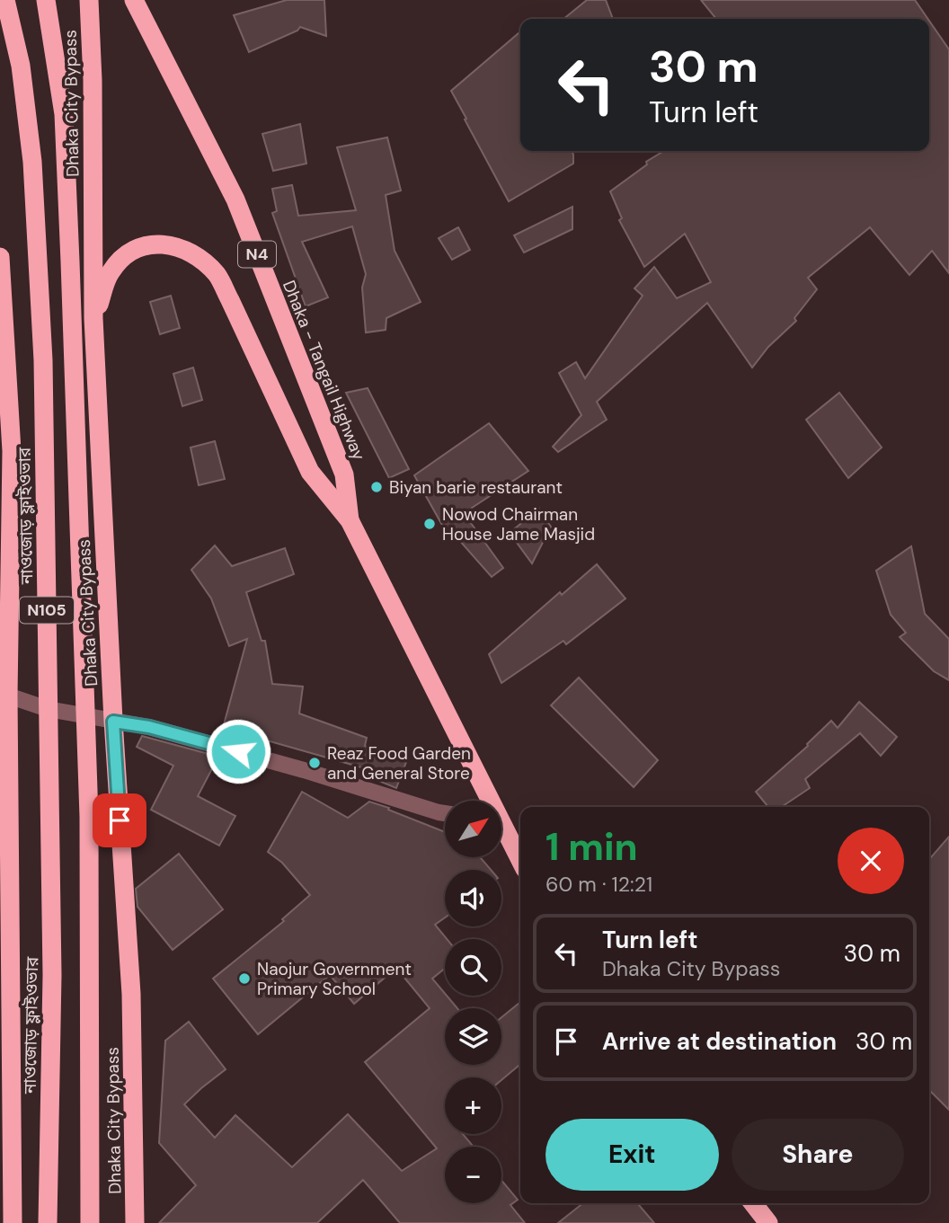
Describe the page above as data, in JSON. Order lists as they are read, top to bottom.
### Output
{
  "streets": {
    "highway": [
      "Dhaka City Bypass",
      "N4",
      "Dhaka - Tangail Highway",
      "নাওজোড় ফ্লাইওভার",
      "N105"
    ]
  },
  "crossings": [
    ["Dhaka City Bypass", "Dhaka - Tangail Highway"]
  ],
  "places": [
    "Biyan barie restaurant",
    "Nowod Chairman House Jame Masjid",
    "Reaz Food Garden and General Store",
    "Naojur Government Primary School"
  ],
  "north": "top right",
  "page": {
    "turn": ["30 m", "Turn left"],
    "map_buttons": ["+", "−"],
    "heading": ["1 min", "60 m · 12:21"],
    "list": [
      {
        "name": "Turn left",
        "note": "Dhaka City Bypass",
        "value": "30 m"
      },
      {
        "name": "Arrive at destination",
        "value": "30 m"
      }
    ],
    "buttons": ["Exit", "Share"]
  }
}
